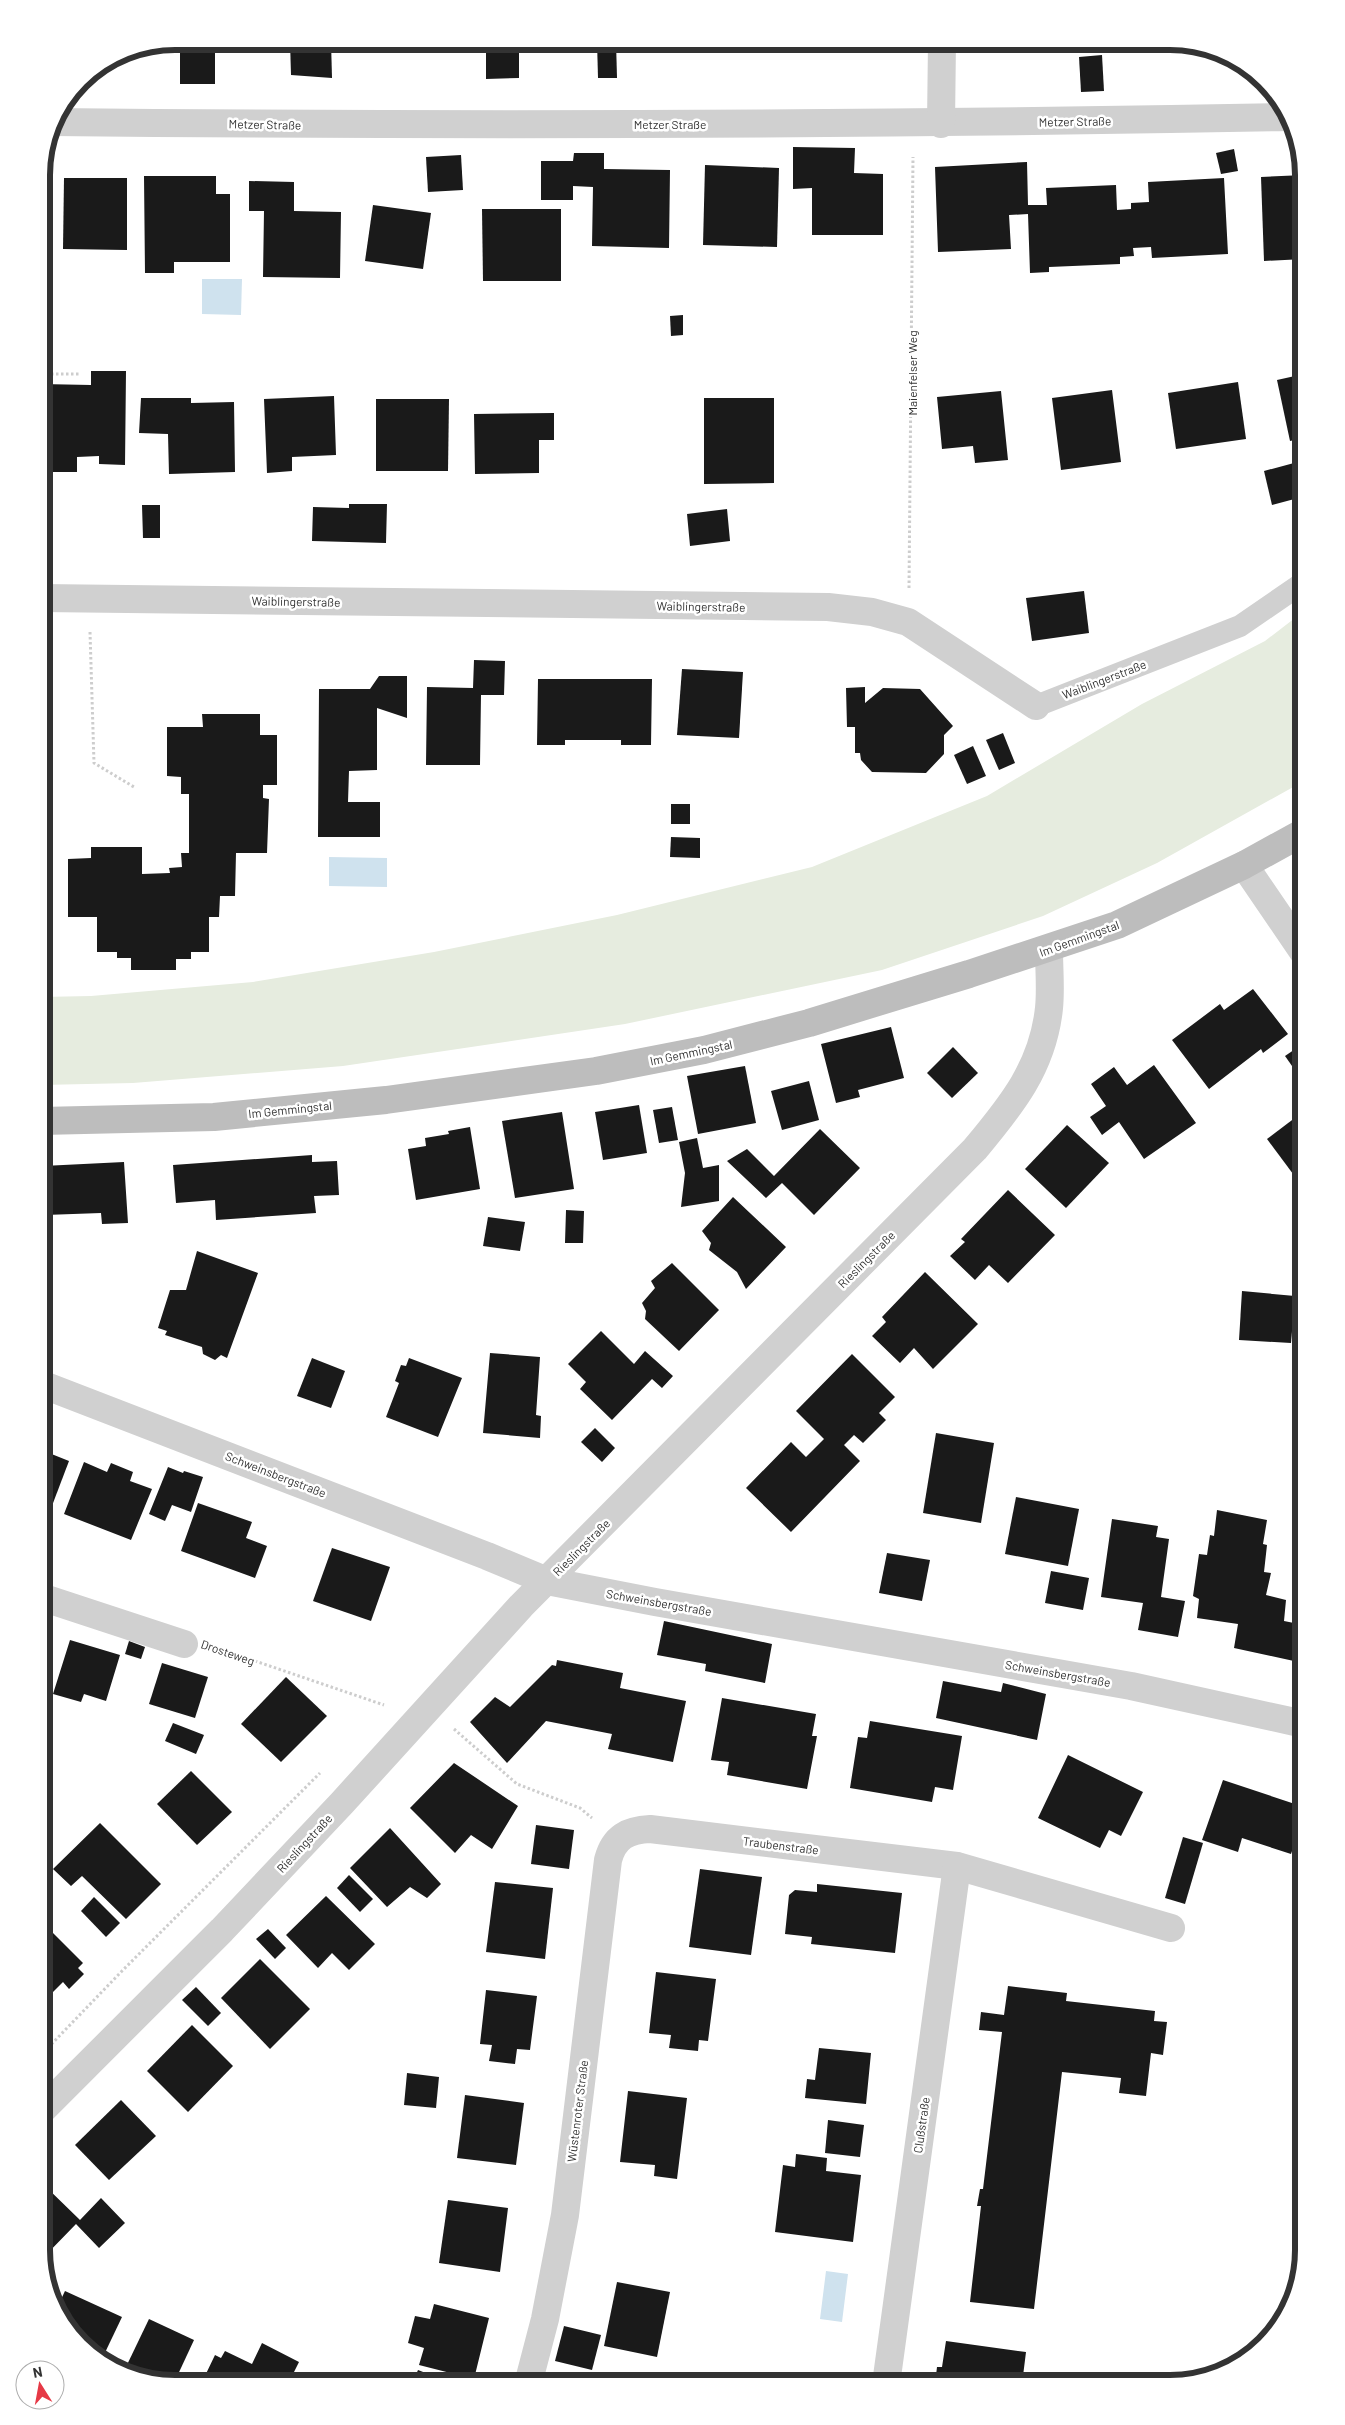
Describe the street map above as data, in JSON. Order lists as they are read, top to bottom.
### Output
{
  "streets": {
    "street": [
      "Metzer Straße",
      "Waiblingerstraße",
      "Im Gemmingstal",
      "Rieslingstraße",
      "Schweinsbergstraße",
      "Drosteweg",
      "Traubenstraße",
      "Wüstenroter Straße",
      "Clußstraße"
    ],
    "path": ["Maienfelser Weg"]
  },
  "crossings": [
    ["Metzer Straße", "Maienfelser Weg"],
    ["Maienfelser Weg", "Waiblingerstraße"],
    ["Im Gemmingstal", "Rieslingstraße"],
    ["Rieslingstraße", "Schweinsbergstraße"],
    ["Traubenstraße", "Wüstenroter Straße"],
    ["Traubenstraße", "Clußstraße"]
  ],
  "north": "top"
}
